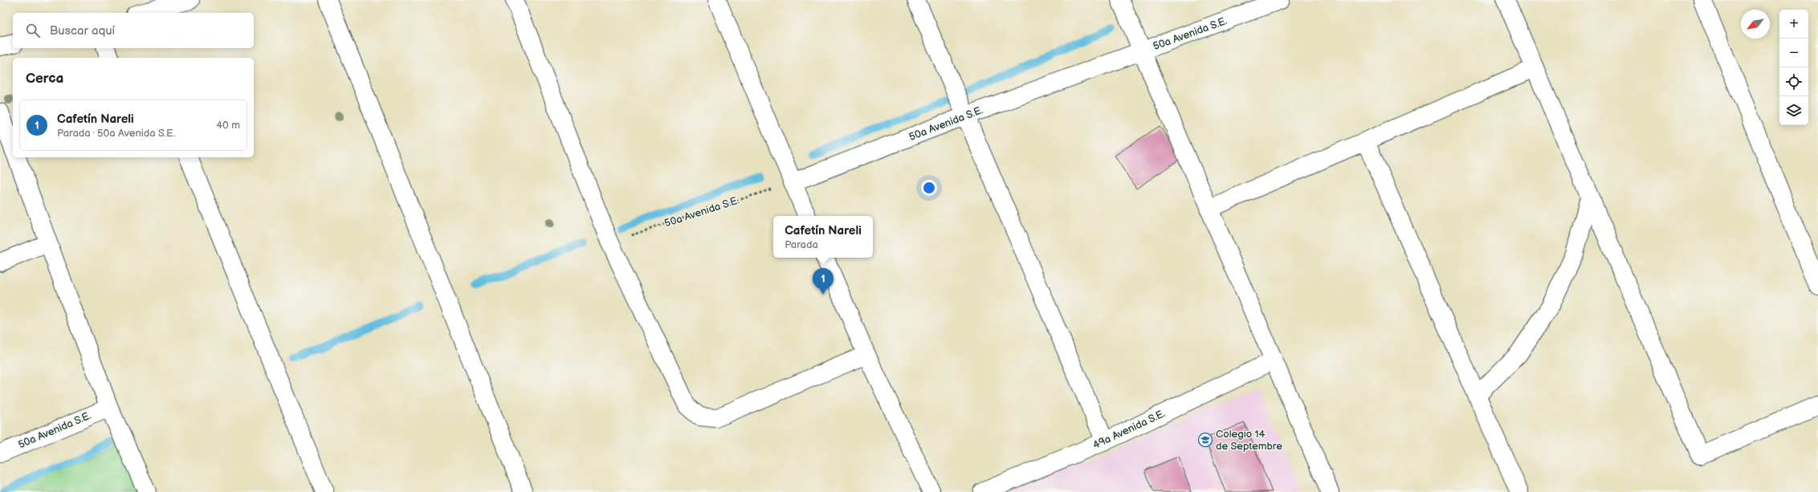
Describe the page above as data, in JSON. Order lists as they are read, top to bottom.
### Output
{
  "streets": {
    "street": ["50a Avenida S.E.", "49a Avenida S.E."]
  },
  "places": {
    "school or university": ["Colegio 14 de Septembre"]
  },
  "north": "bottom left",
  "page": {
    "map_buttons": ["+", "−"],
    "search": "Buscar aquí",
    "heading": "Cerca",
    "list": [
      {
        "mark": "1",
        "name": "Cafetín Nareli",
        "note": "Parada · 50a Avenida S.E.",
        "value": "40 m"
      }
    ],
    "popup": ["Cafetín Nareli", "Parada"],
    "pins": "1"
  }
}
